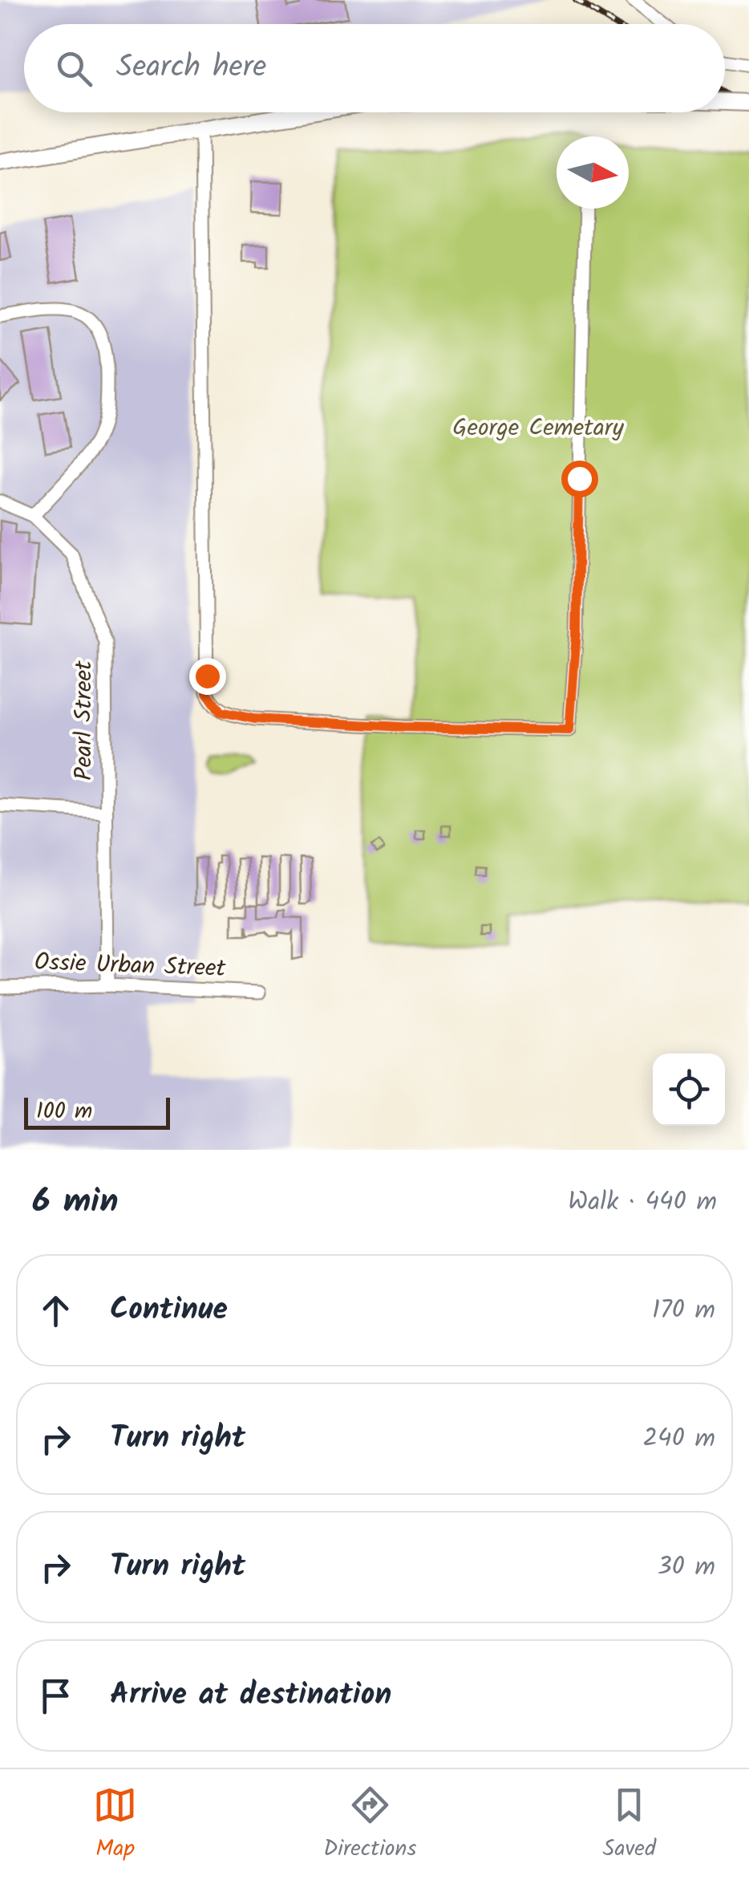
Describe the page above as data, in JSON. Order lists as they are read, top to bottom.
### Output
{
  "streets": {
    "street": ["Pearl Street", "Ossie Urban Street"]
  },
  "crossings": [
    ["Pearl Street", "Ossie Urban Street"]
  ],
  "parks": ["George Cemetary"],
  "scale_bar": "100 m",
  "north": "right",
  "page": {
    "search": "Search here",
    "scale": "100 m",
    "heading": ["6 min", "Walk · 440 m"],
    "list": [
      ["Continue", "170 m"],
      ["Turn right", "240 m"],
      ["Turn right", "30 m"],
      "Arrive at destination"
    ],
    "nav": ["Map", "Directions", "Saved"]
  }
}
